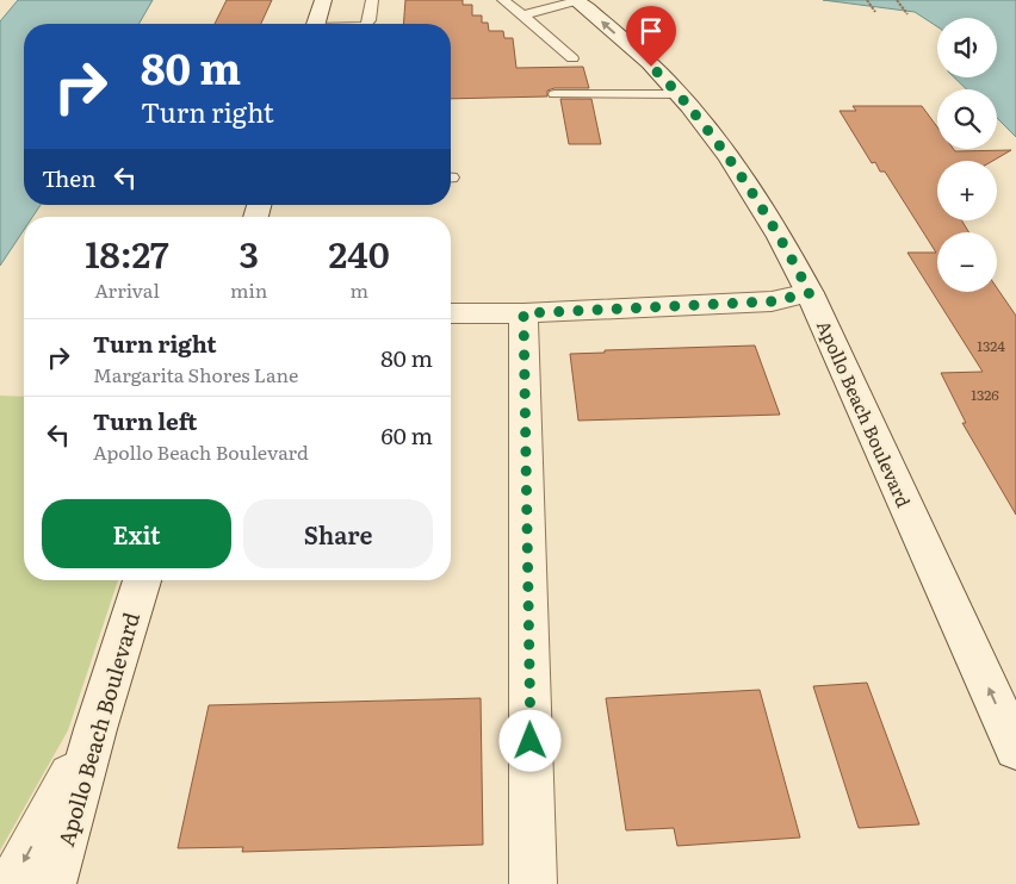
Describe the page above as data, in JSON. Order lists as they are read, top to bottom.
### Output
{
  "streets": {
    "main road": ["Apollo Beach Boulevard"]
  },
  "one_way": ["Apollo Beach Boulevard"],
  "house_numbers": ["1324", "1326"],
  "page": {
    "map_buttons": ["+", "−"],
    "turn": ["80 m", "Turn right"],
    "then": "Then",
    "eta": [
      "18:27",
      "Arrival",
      "3",
      "min",
      "240",
      "m"
    ],
    "list": [
      {
        "name": "Turn right",
        "note": "Margarita Shores Lane",
        "value": "80 m"
      },
      {
        "name": "Turn left",
        "note": "Apollo Beach Boulevard",
        "value": "60 m"
      }
    ],
    "buttons": ["Exit", "Share"]
  }
}
